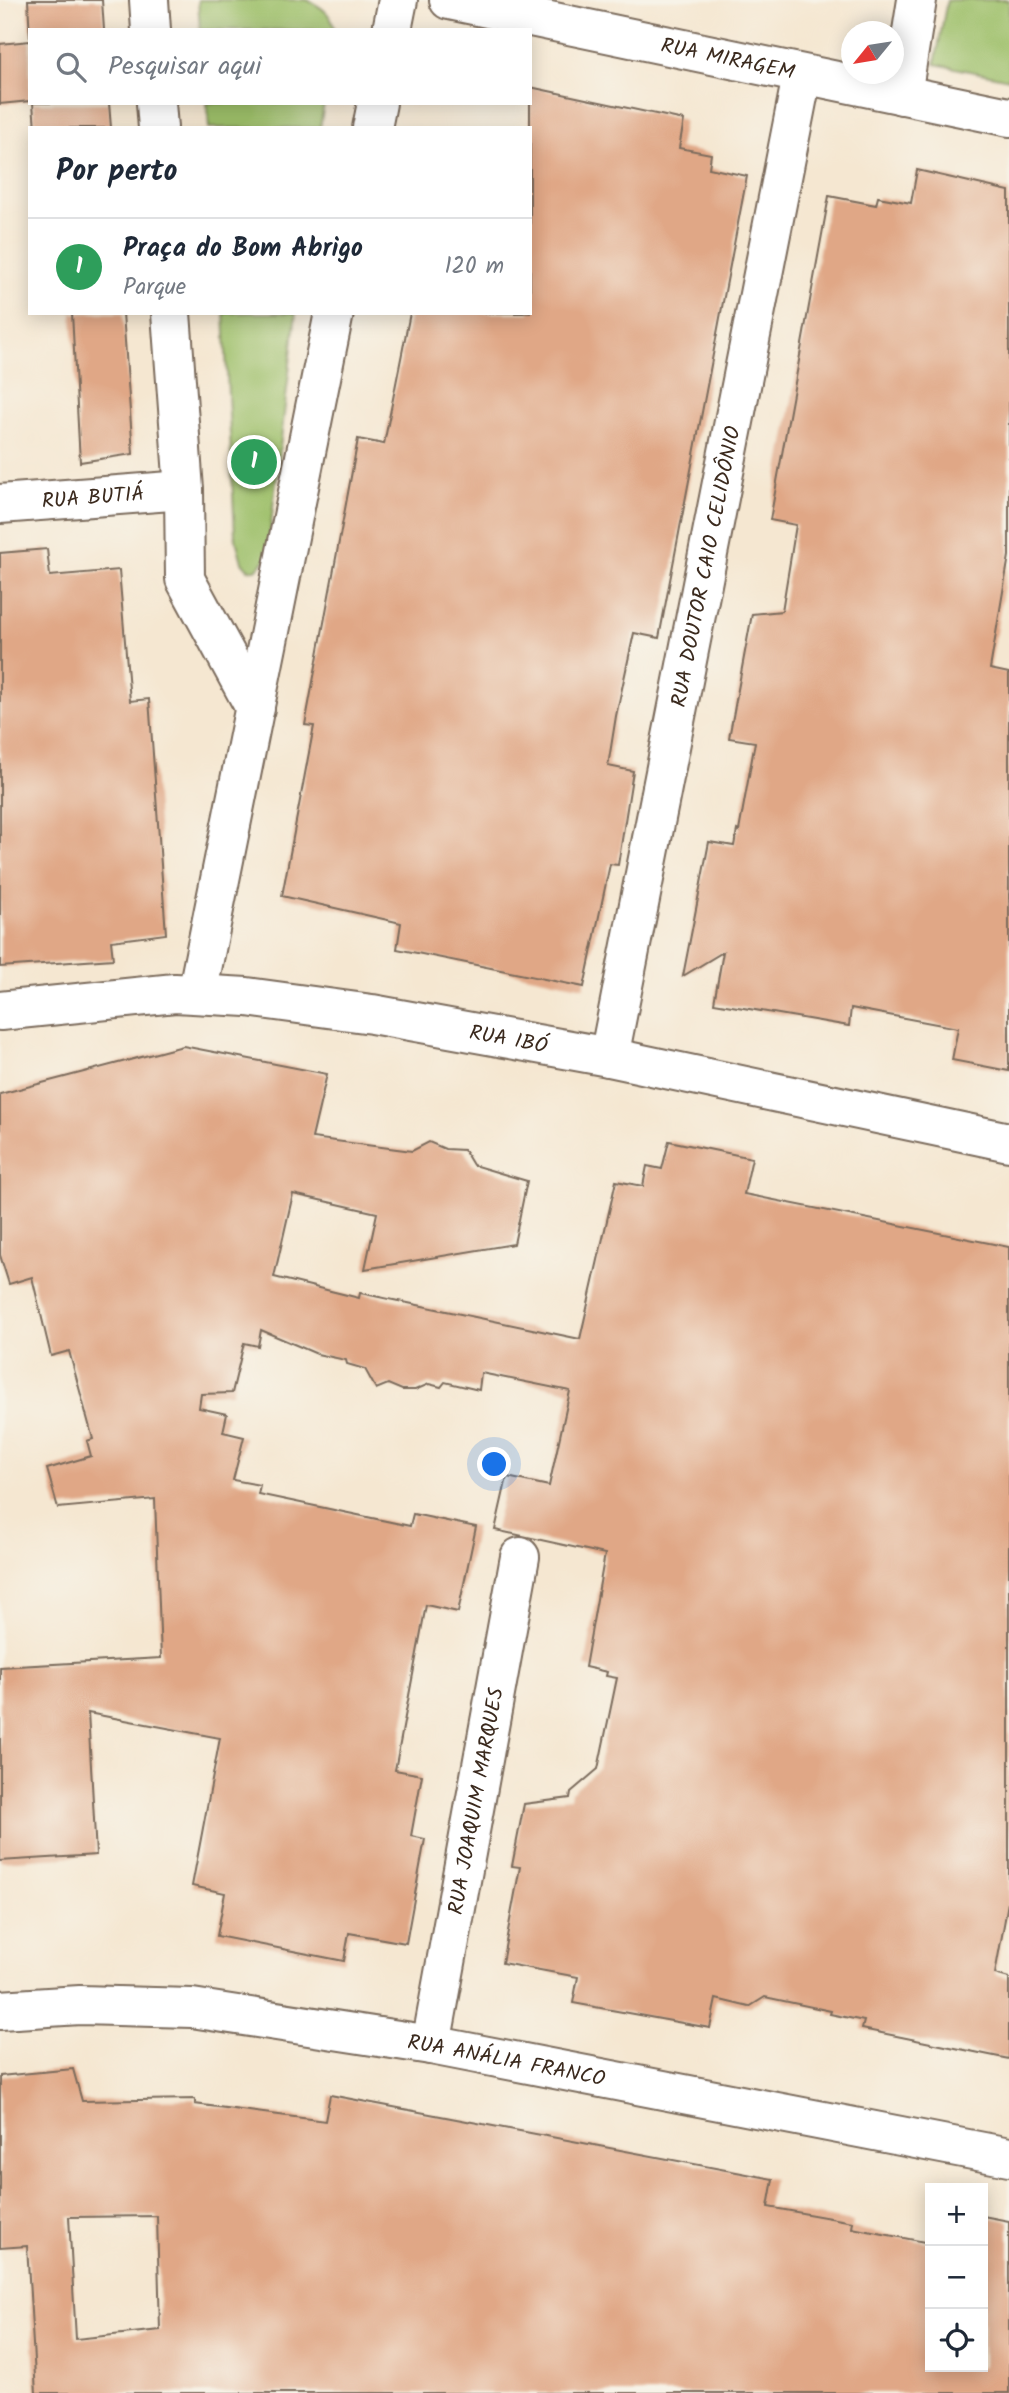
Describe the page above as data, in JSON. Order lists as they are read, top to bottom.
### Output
{
  "streets": {
    "street": [
      "RUA MIRAGEM",
      "RUA BUTIÁ",
      "RUA DOUTOR CAIO CELIDÔNIO",
      "RUA IBÓ",
      "RUA JOAQUIM MARQUES",
      "RUA ANÁLIA FRANCO"
    ]
  },
  "crossings": [
    ["RUA MIRAGEM", "RUA DOUTOR CAIO CELIDÔNIO"],
    ["RUA DOUTOR CAIO CELIDÔNIO", "RUA IBÓ"],
    ["RUA JOAQUIM MARQUES", "RUA ANÁLIA FRANCO"]
  ],
  "north": "bottom left",
  "page": {
    "search": "Pesquisar aqui",
    "heading": "Por perto",
    "list": [
      {
        "mark": "1",
        "name": "Praça do Bom Abrigo",
        "note": "Parque",
        "value": "120 m"
      }
    ],
    "pins": "1",
    "map_buttons": ["+", "−"]
  }
}
